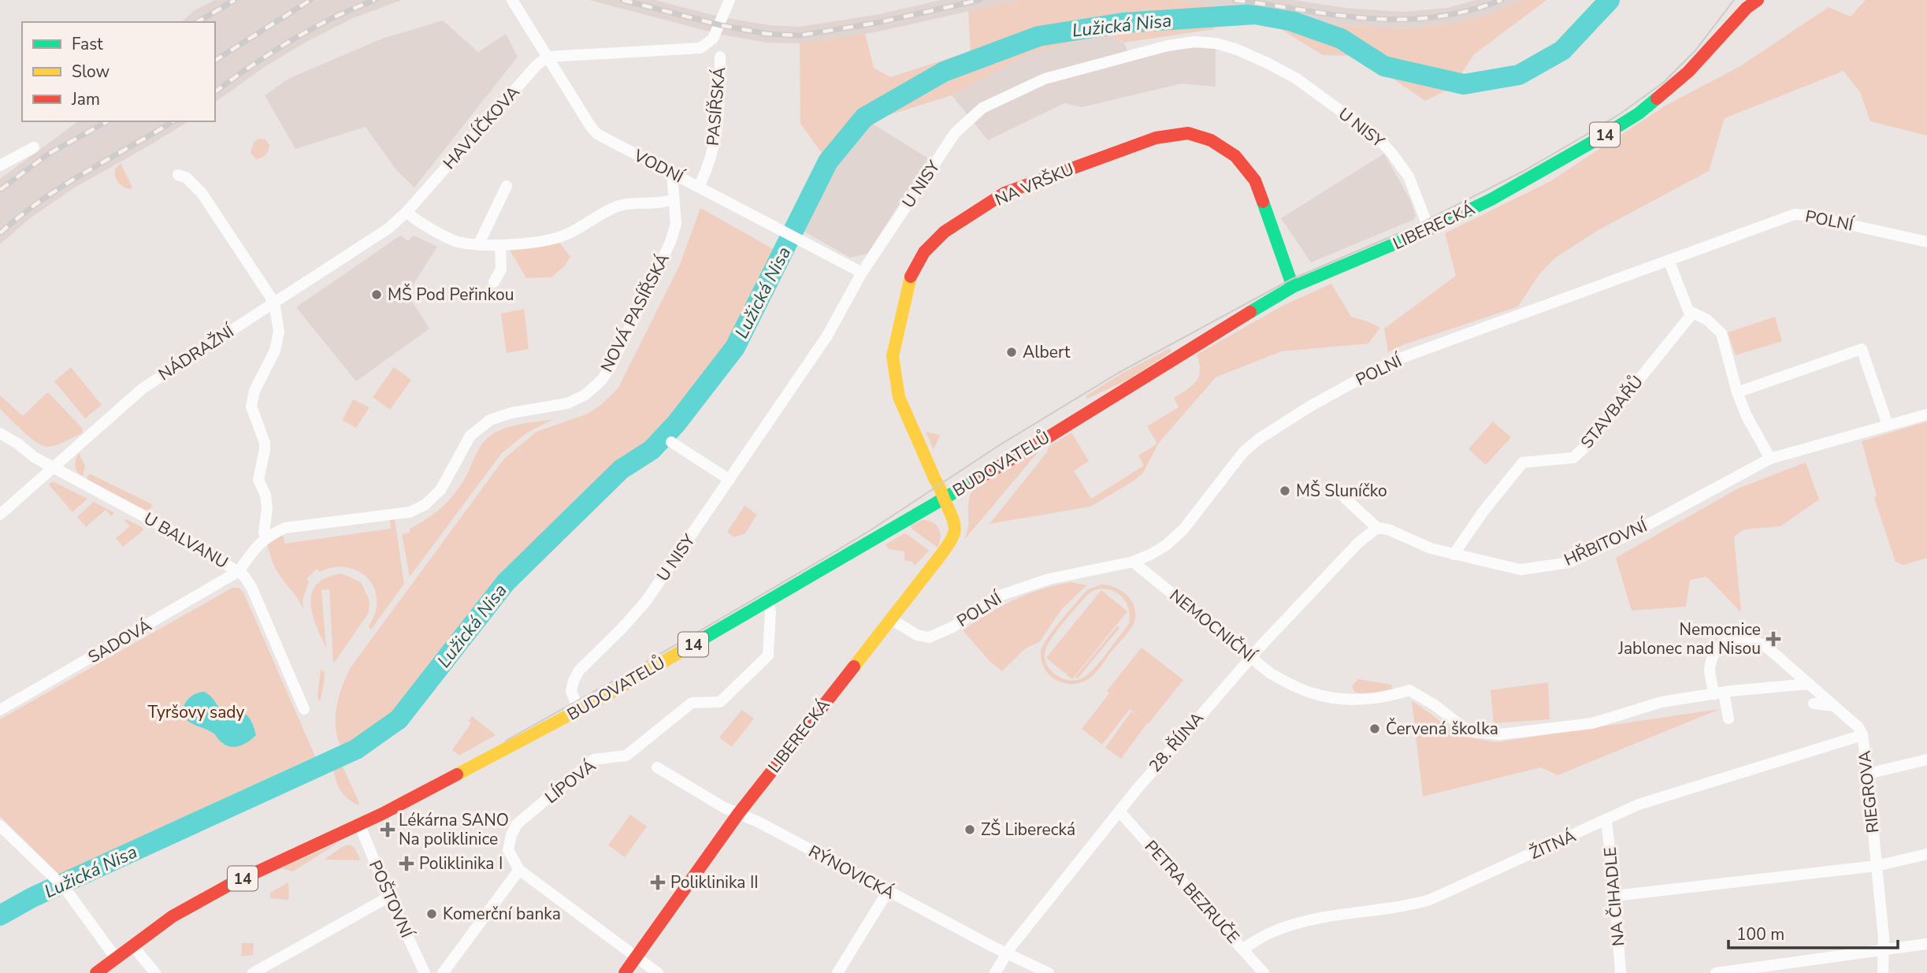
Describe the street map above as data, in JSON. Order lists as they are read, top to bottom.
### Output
{
  "streets": {
    "main road": [
      "14",
      "NA VRŠKU",
      "LIBERECKÁ",
      "BUDOVATELŮ"
    ],
    "street": [
      "PASÍŘSKÁ",
      "HAVLÍČKOVA",
      "U NISY",
      "VODNÍ",
      "POLNÍ",
      "NOVÁ PASÍŘSKÁ",
      "NÁDRAŽNÍ",
      "STAVBAŘŮ",
      "U BALVANU",
      "HŘBITOVNÍ",
      "NEMOCNIČNÍ",
      "SADOVÁ",
      "28. ŘÍJNA",
      "LÍPOVÁ",
      "RIEGROVA",
      "ŽITNÁ",
      "RÝNOVICKÁ",
      "PETRA BEZRUČE",
      "NA ČIHADLE",
      "POŠTOVNÍ"
    ]
  },
  "crossings": [
    ["PASÍŘSKÁ", "VODNÍ"],
    ["HAVLÍČKOVA", "VODNÍ"],
    ["HAVLÍČKOVA", "NÁDRAŽNÍ"],
    ["U NISY", "VODNÍ"],
    ["U NISY", "LIBERECKÁ"],
    ["U NISY", "BUDOVATELŮ"],
    ["VODNÍ", "NOVÁ PASÍŘSKÁ"],
    ["NA VRŠKU", "LIBERECKÁ"],
    ["NA VRŠKU", "BUDOVATELŮ"],
    ["POLNÍ", "LIBERECKÁ"],
    ["POLNÍ", "NEMOCNIČNÍ"],
    ["LIBERECKÁ", "BUDOVATELŮ"],
    ["LIBERECKÁ", "RÝNOVICKÁ"],
    ["NOVÁ PASÍŘSKÁ", "U BALVANU"],
    ["NOVÁ PASÍŘSKÁ", "SADOVÁ"],
    ["NÁDRAŽNÍ", "U BALVANU"],
    ["STAVBAŘŮ", "HŘBITOVNÍ"],
    ["BUDOVATELŮ", "LÍPOVÁ"],
    ["BUDOVATELŮ", "POŠTOVNÍ"],
    ["U BALVANU", "SADOVÁ"],
    ["HŘBITOVNÍ", "28. ŘÍJNA"],
    ["NEMOCNIČNÍ", "28. ŘÍJNA"],
    ["28. ŘÍJNA", "RÝNOVICKÁ"],
    ["28. ŘÍJNA", "PETRA BEZRUČE"],
    ["RIEGROVA", "ŽITNÁ"],
    ["ŽITNÁ", "PETRA BEZRUČE"],
    ["ŽITNÁ", "NA ČIHADLE"]
  ],
  "water": ["Lužická Nisa"],
  "parks": ["Tyršovy sady"],
  "places": {
    "other": [
      "MŠ Pod Peřinkou",
      "Albert",
      "MŠ Sluníčko",
      "Červená školka",
      "ZŠ Liberecká",
      "Komerční banka"
    ],
    "health": [
      "Nemocnice Jablonec nad Nisou",
      "Lékárna SANO Na poliklinice",
      "Poliklinika I",
      "Poliklinika II"
    ]
  },
  "legend": ["Fast", "Slow", "Jam"],
  "scale_bar": "100 m"
}
